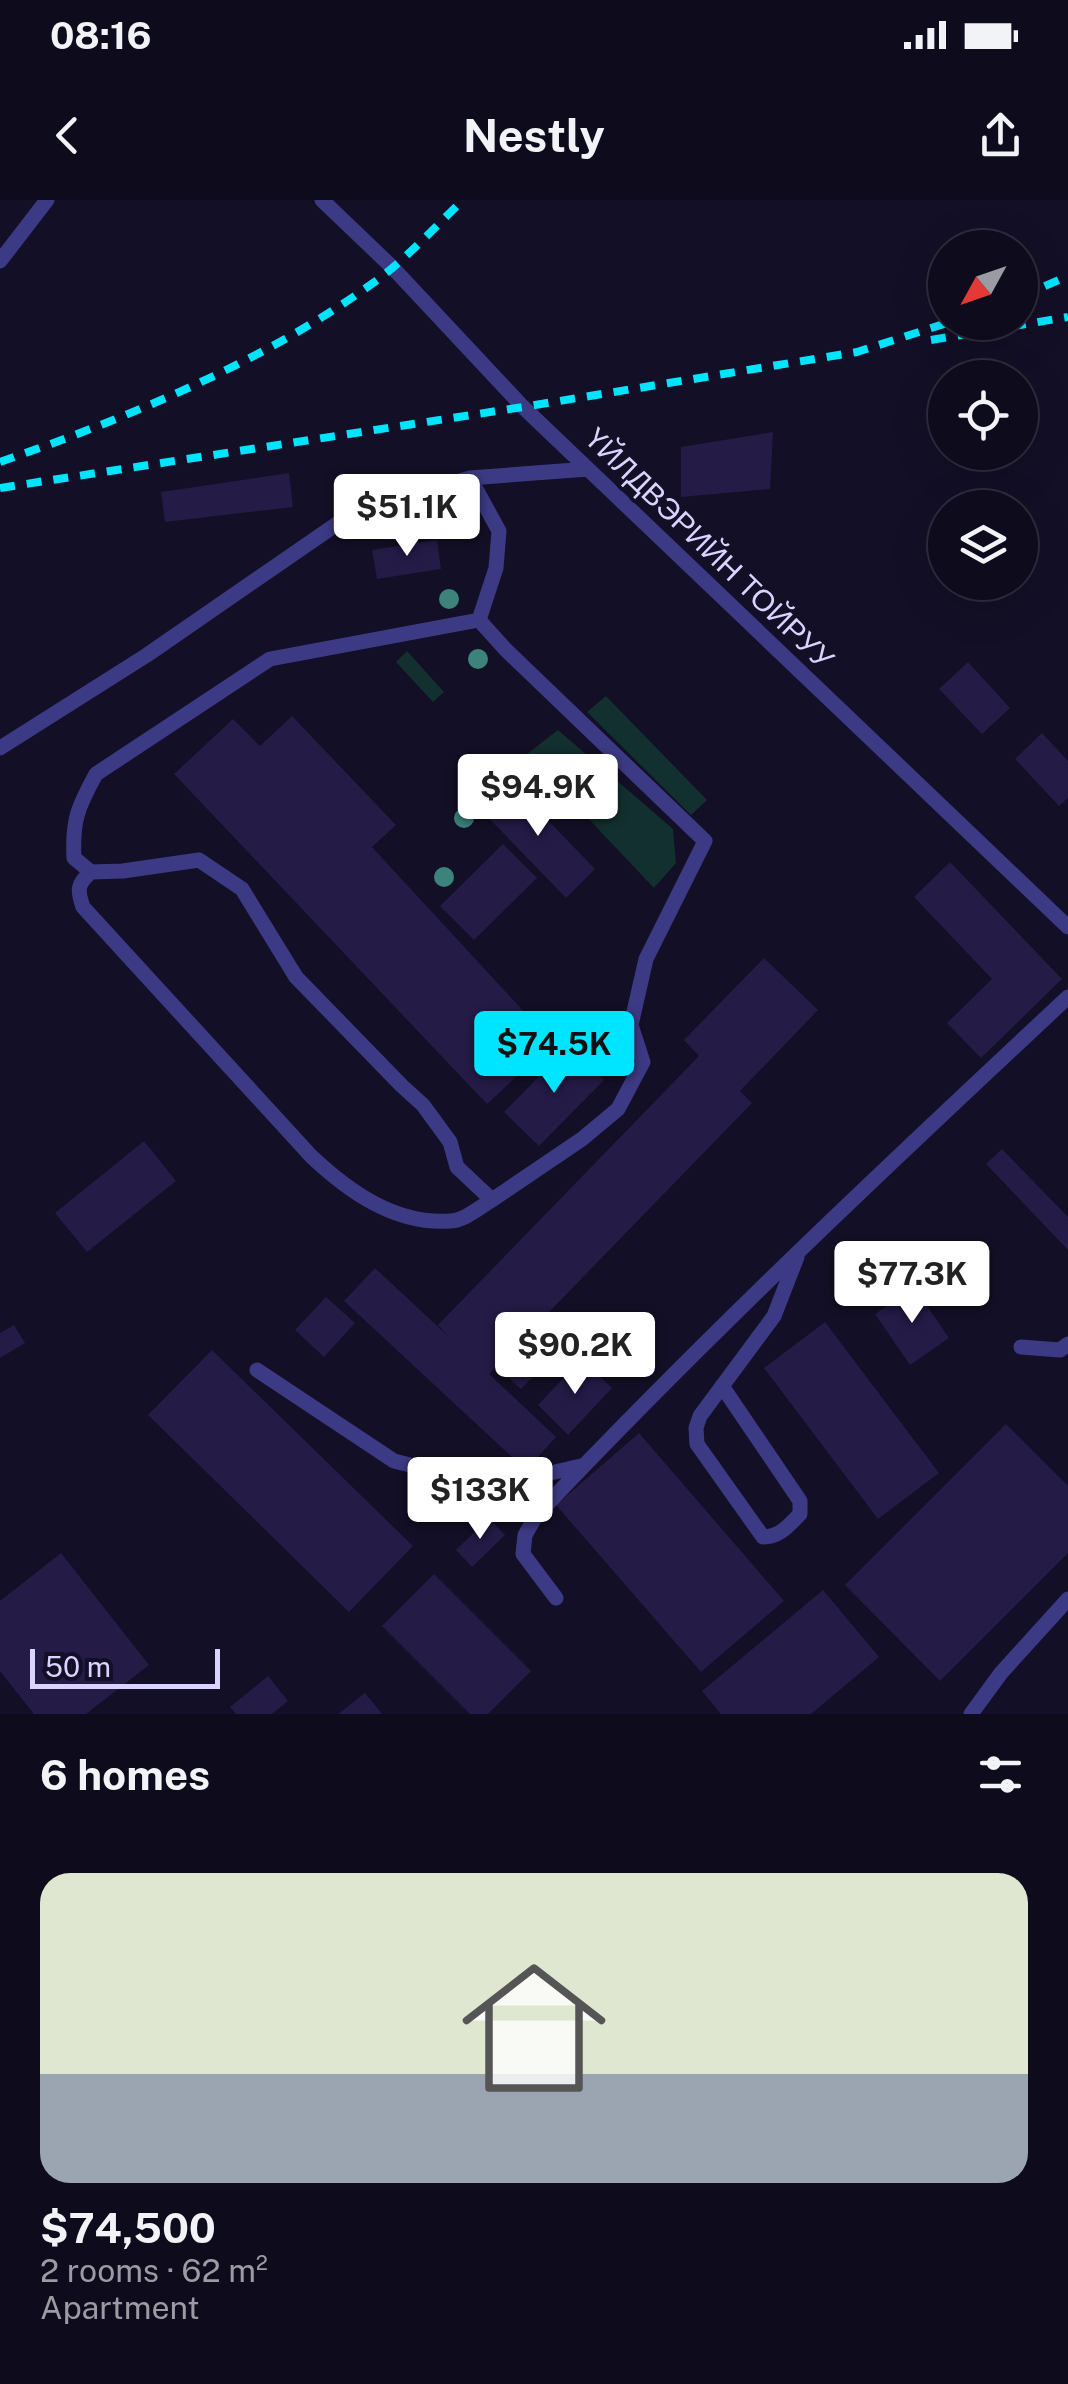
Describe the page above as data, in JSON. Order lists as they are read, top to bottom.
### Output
{
  "streets": {
    "lane": ["ҮЙЛДВЭРИЙН ТОЙРУУ"]
  },
  "scale_bar": "50 m",
  "north": "bottom left",
  "page": {
    "status": "08:16",
    "header": "Nestly",
    "price": [
      "$51.1K",
      "$94.9K",
      "$74.5K",
      "$77.3K",
      "$90.2K",
      "$133K"
    ],
    "scale": "50 m",
    "heading": "6 homes",
    "list": [
      {
        "name": "$74,500",
        "note": "2 rooms · 62 m² · Apartment"
      }
    ]
  }
}
